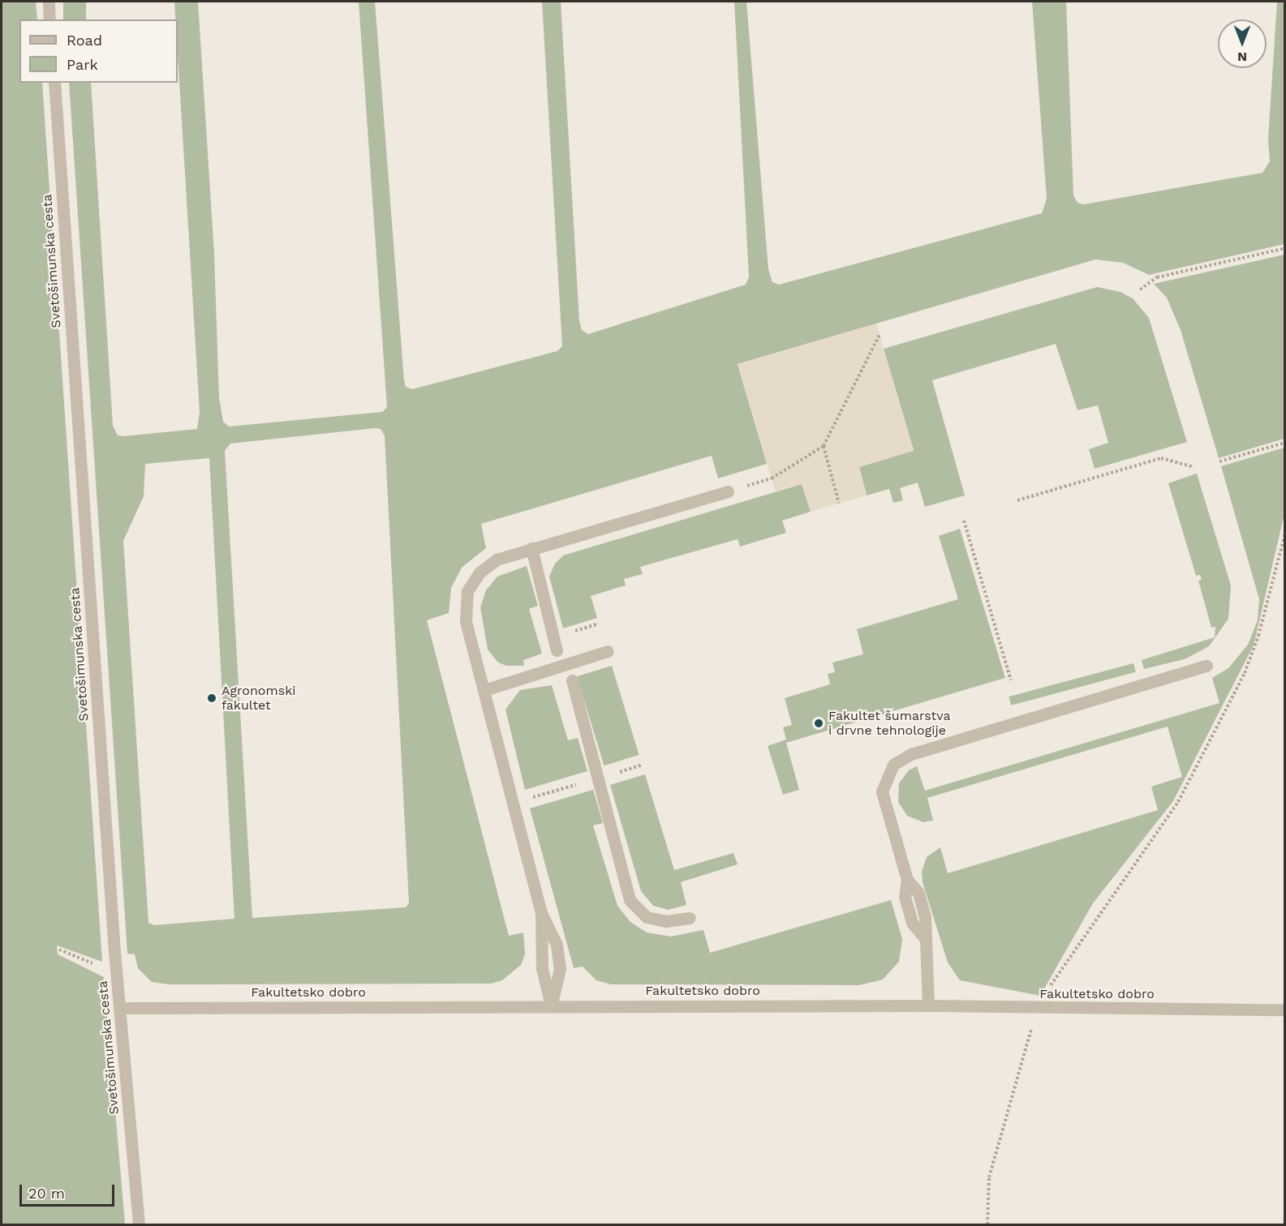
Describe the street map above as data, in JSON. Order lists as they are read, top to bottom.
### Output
{
  "streets": {
    "street": ["Svetošimunska cesta", "Fakultetsko dobro"]
  },
  "crossings": [
    ["Svetošimunska cesta", "Fakultetsko dobro"]
  ],
  "places": ["Agronomski fakultet", "Fakultet šumarstva i drvne tehnologije"],
  "legend": ["Road", "Park"],
  "scale_bar": "20 m",
  "north": "bottom"
}
